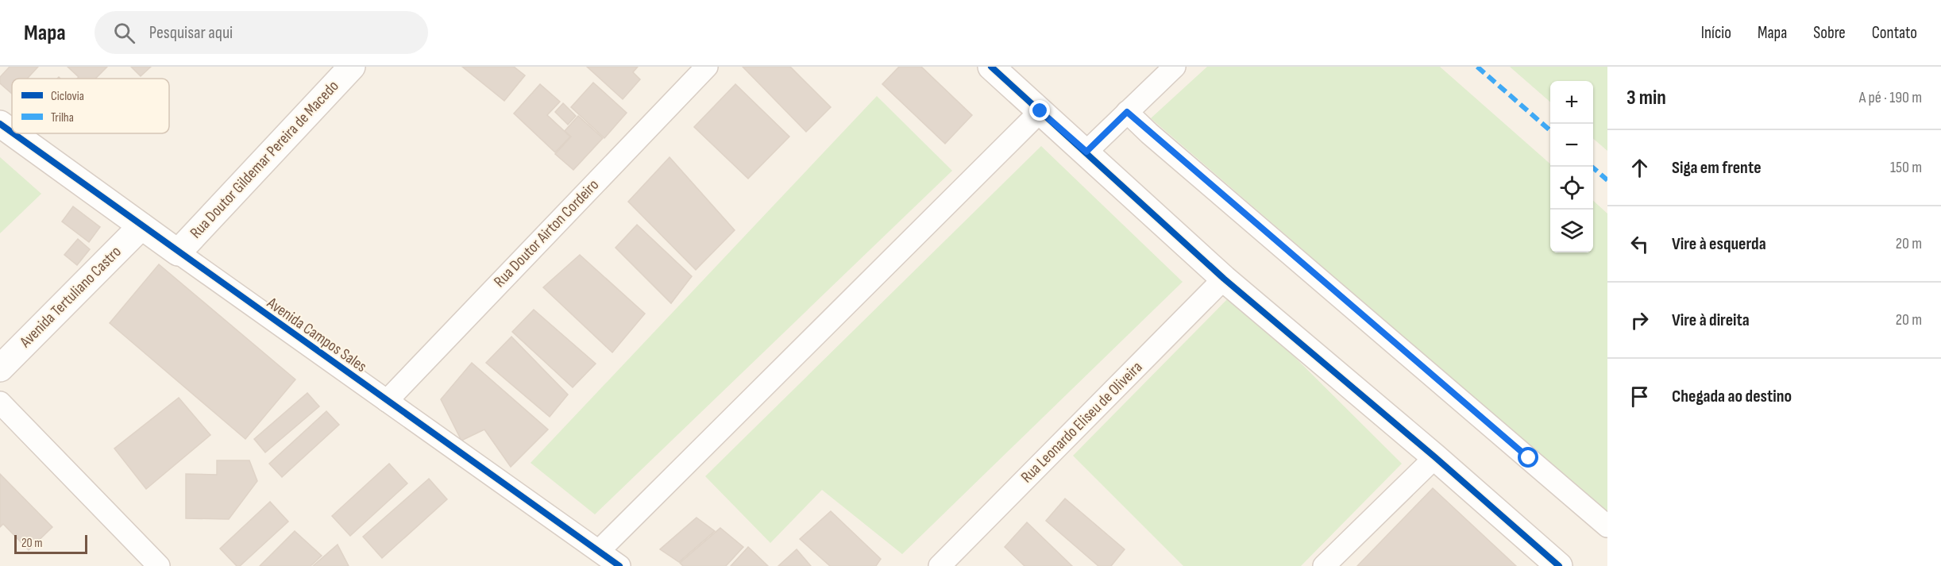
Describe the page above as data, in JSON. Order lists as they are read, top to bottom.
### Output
{
  "streets": {
    "street": [
      "Rua Doutor Gildemar Pereira de Macedo",
      "Rua Doutor Airton Cordeiro",
      "Avenida Tertuliano Castro",
      "Avenida Campos Sales",
      "Rua Leonardo Eliseu de Oliveira"
    ]
  },
  "crossings": [
    ["Rua Doutor Gildemar Pereira de Macedo", "Avenida Campos Sales"],
    ["Rua Doutor Airton Cordeiro", "Avenida Campos Sales"],
    ["Avenida Tertuliano Castro", "Avenida Campos Sales"]
  ],
  "legend": ["Ciclovia", "Trilha"],
  "scale_bar": "20 m",
  "page": {
    "header": "Mapa",
    "search": "Pesquisar aqui",
    "nav": [
      "Início",
      "Mapa",
      "Sobre",
      "Contato"
    ],
    "heading": ["3 min", "A pé · 190 m"],
    "map_buttons": ["+", "−"],
    "list": [
      ["Siga em frente", "150 m"],
      ["Vire à esquerda", "20 m"],
      ["Vire à direita", "20 m"],
      "Chegada ao destino"
    ],
    "scale": "20 m"
  }
}
